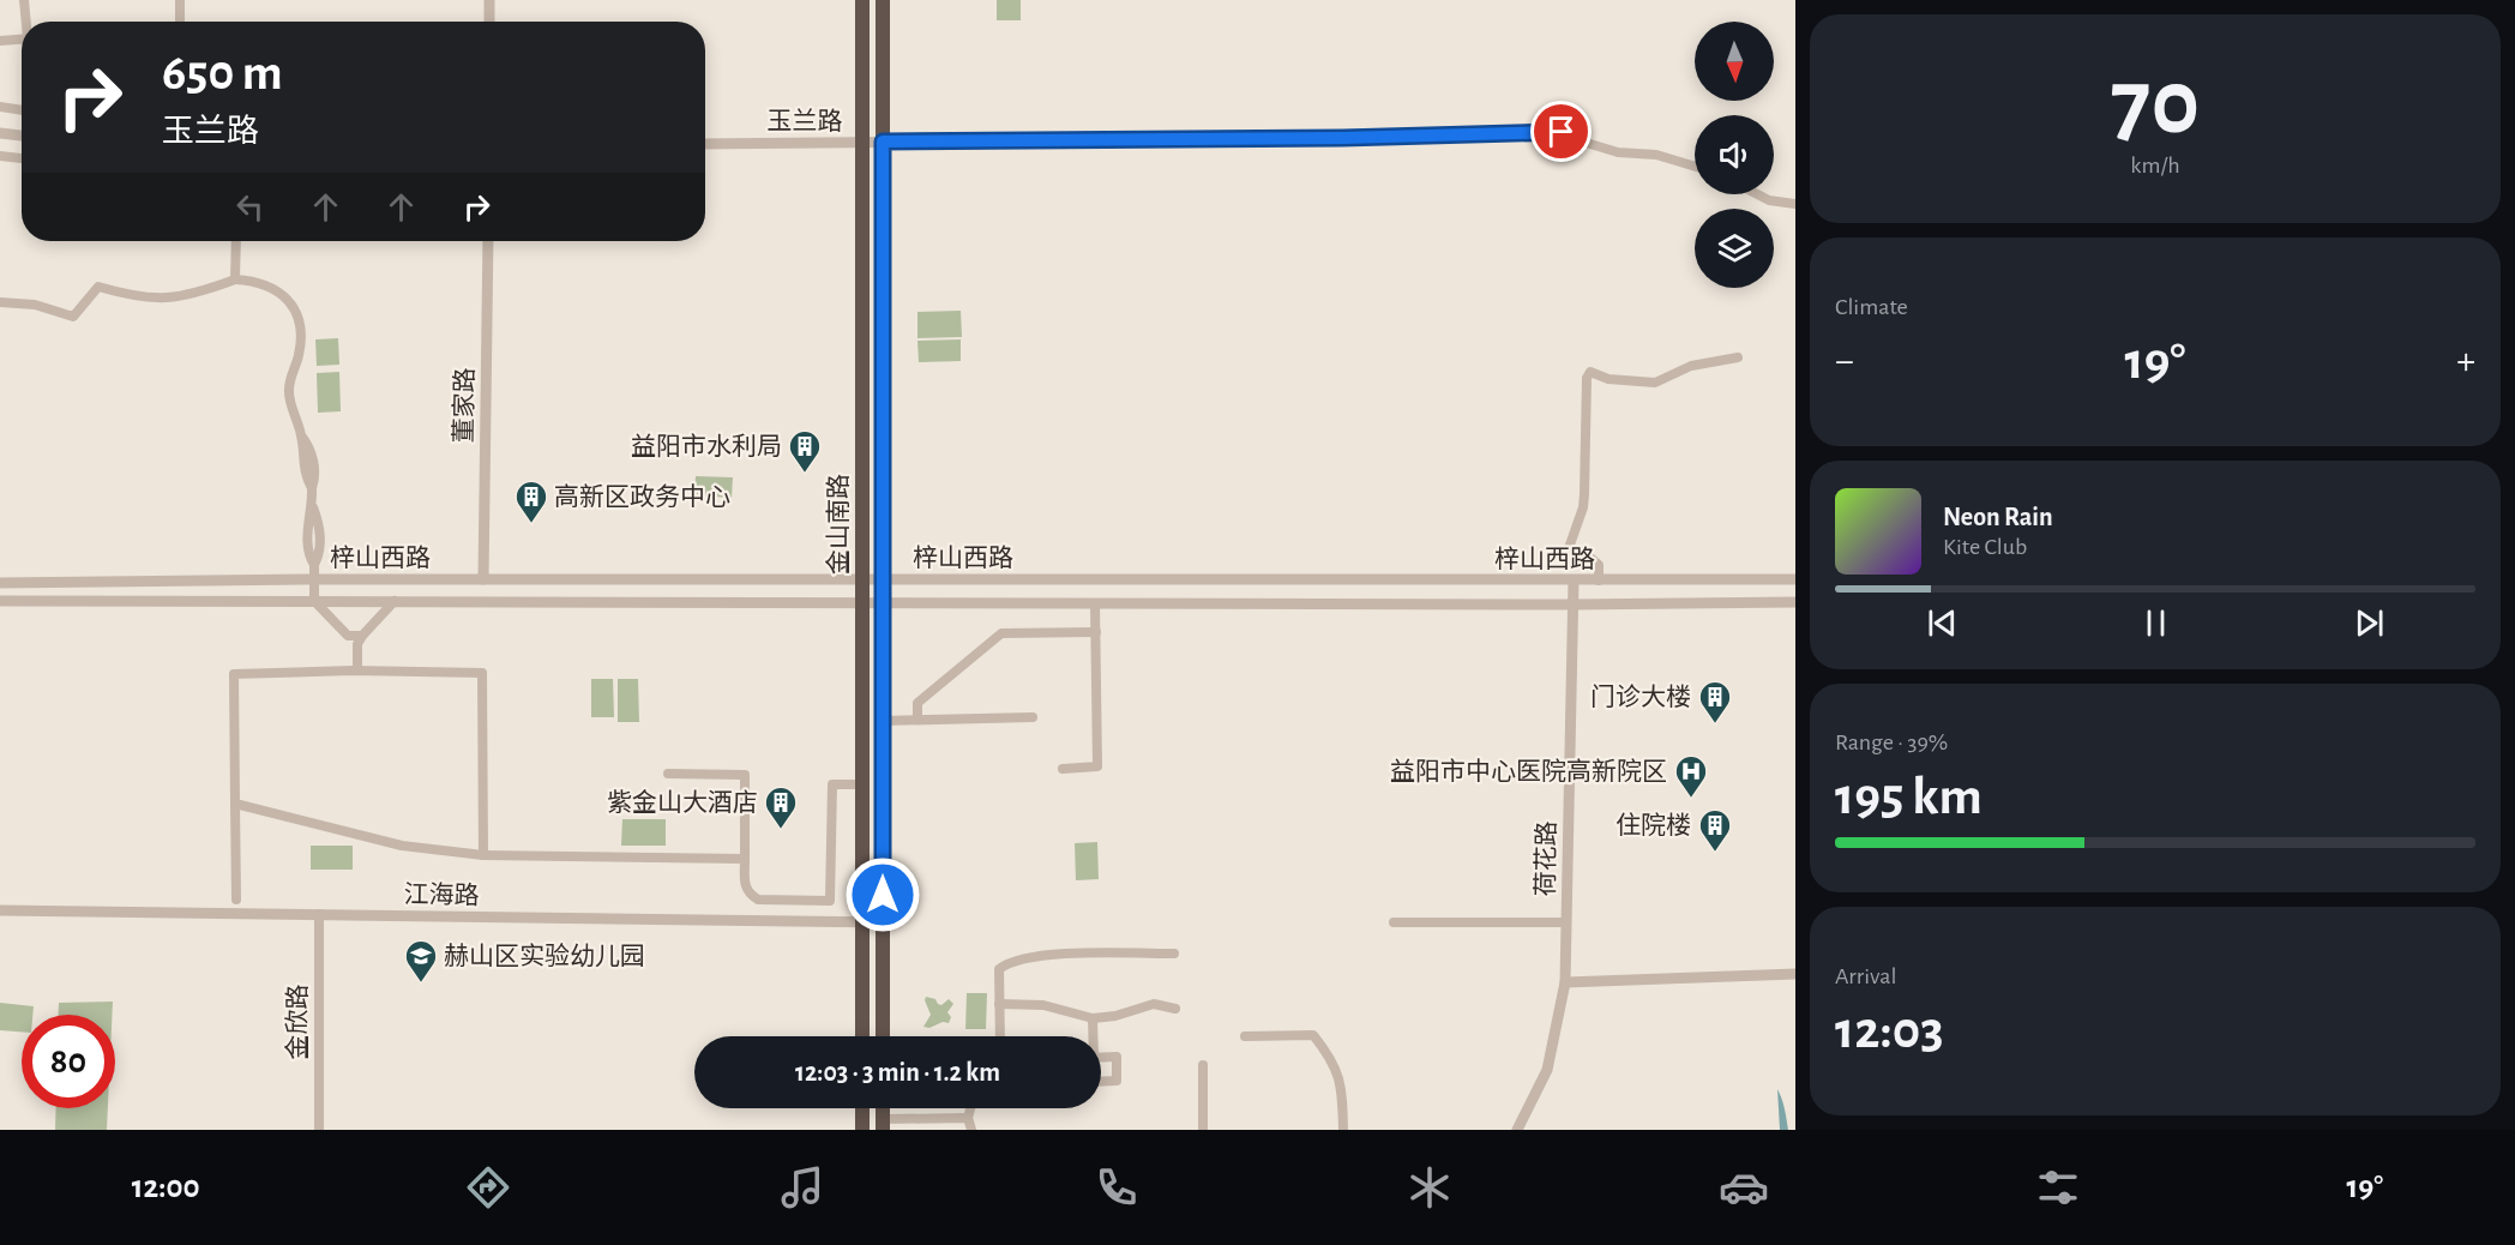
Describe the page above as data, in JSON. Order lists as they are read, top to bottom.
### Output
{
  "streets": {
    "highway": ["金山南路"],
    "street": [
      "玉兰路",
      "董家路",
      "梓山西路",
      "荷花路",
      "江海路",
      "金欣路"
    ]
  },
  "crossings": [
    ["玉兰路", "金山南路"],
    ["董家路", "梓山西路"],
    ["金山南路", "梓山西路"],
    ["金山南路", "江海路"],
    ["梓山西路", "荷花路"],
    ["江海路", "金欣路"]
  ],
  "places": {
    "building": [
      "益阳市水利局",
      "高新区政务中心",
      "门诊大楼",
      "紫金山大酒店",
      "住院楼"
    ],
    "hospital": ["益阳市中心医院高新院区"],
    "school or university": ["赫山区实验幼儿园"]
  },
  "north": "bottom",
  "page": {
    "tile": [
      ["70", "km/h"],
      "Climate",
      ["Range · 39%", "195 km"],
      ["Arrival", "12:03"]
    ],
    "turn": ["650 m", "玉兰路"],
    "heat": ["−", "19°", "+"],
    "song": ["Neon Rain", "Kite Club"],
    "limit": "80",
    "trip": "12:03 · 3 min · 1.2 km",
    "tabs": ["12:00", "19°"]
  }
}
